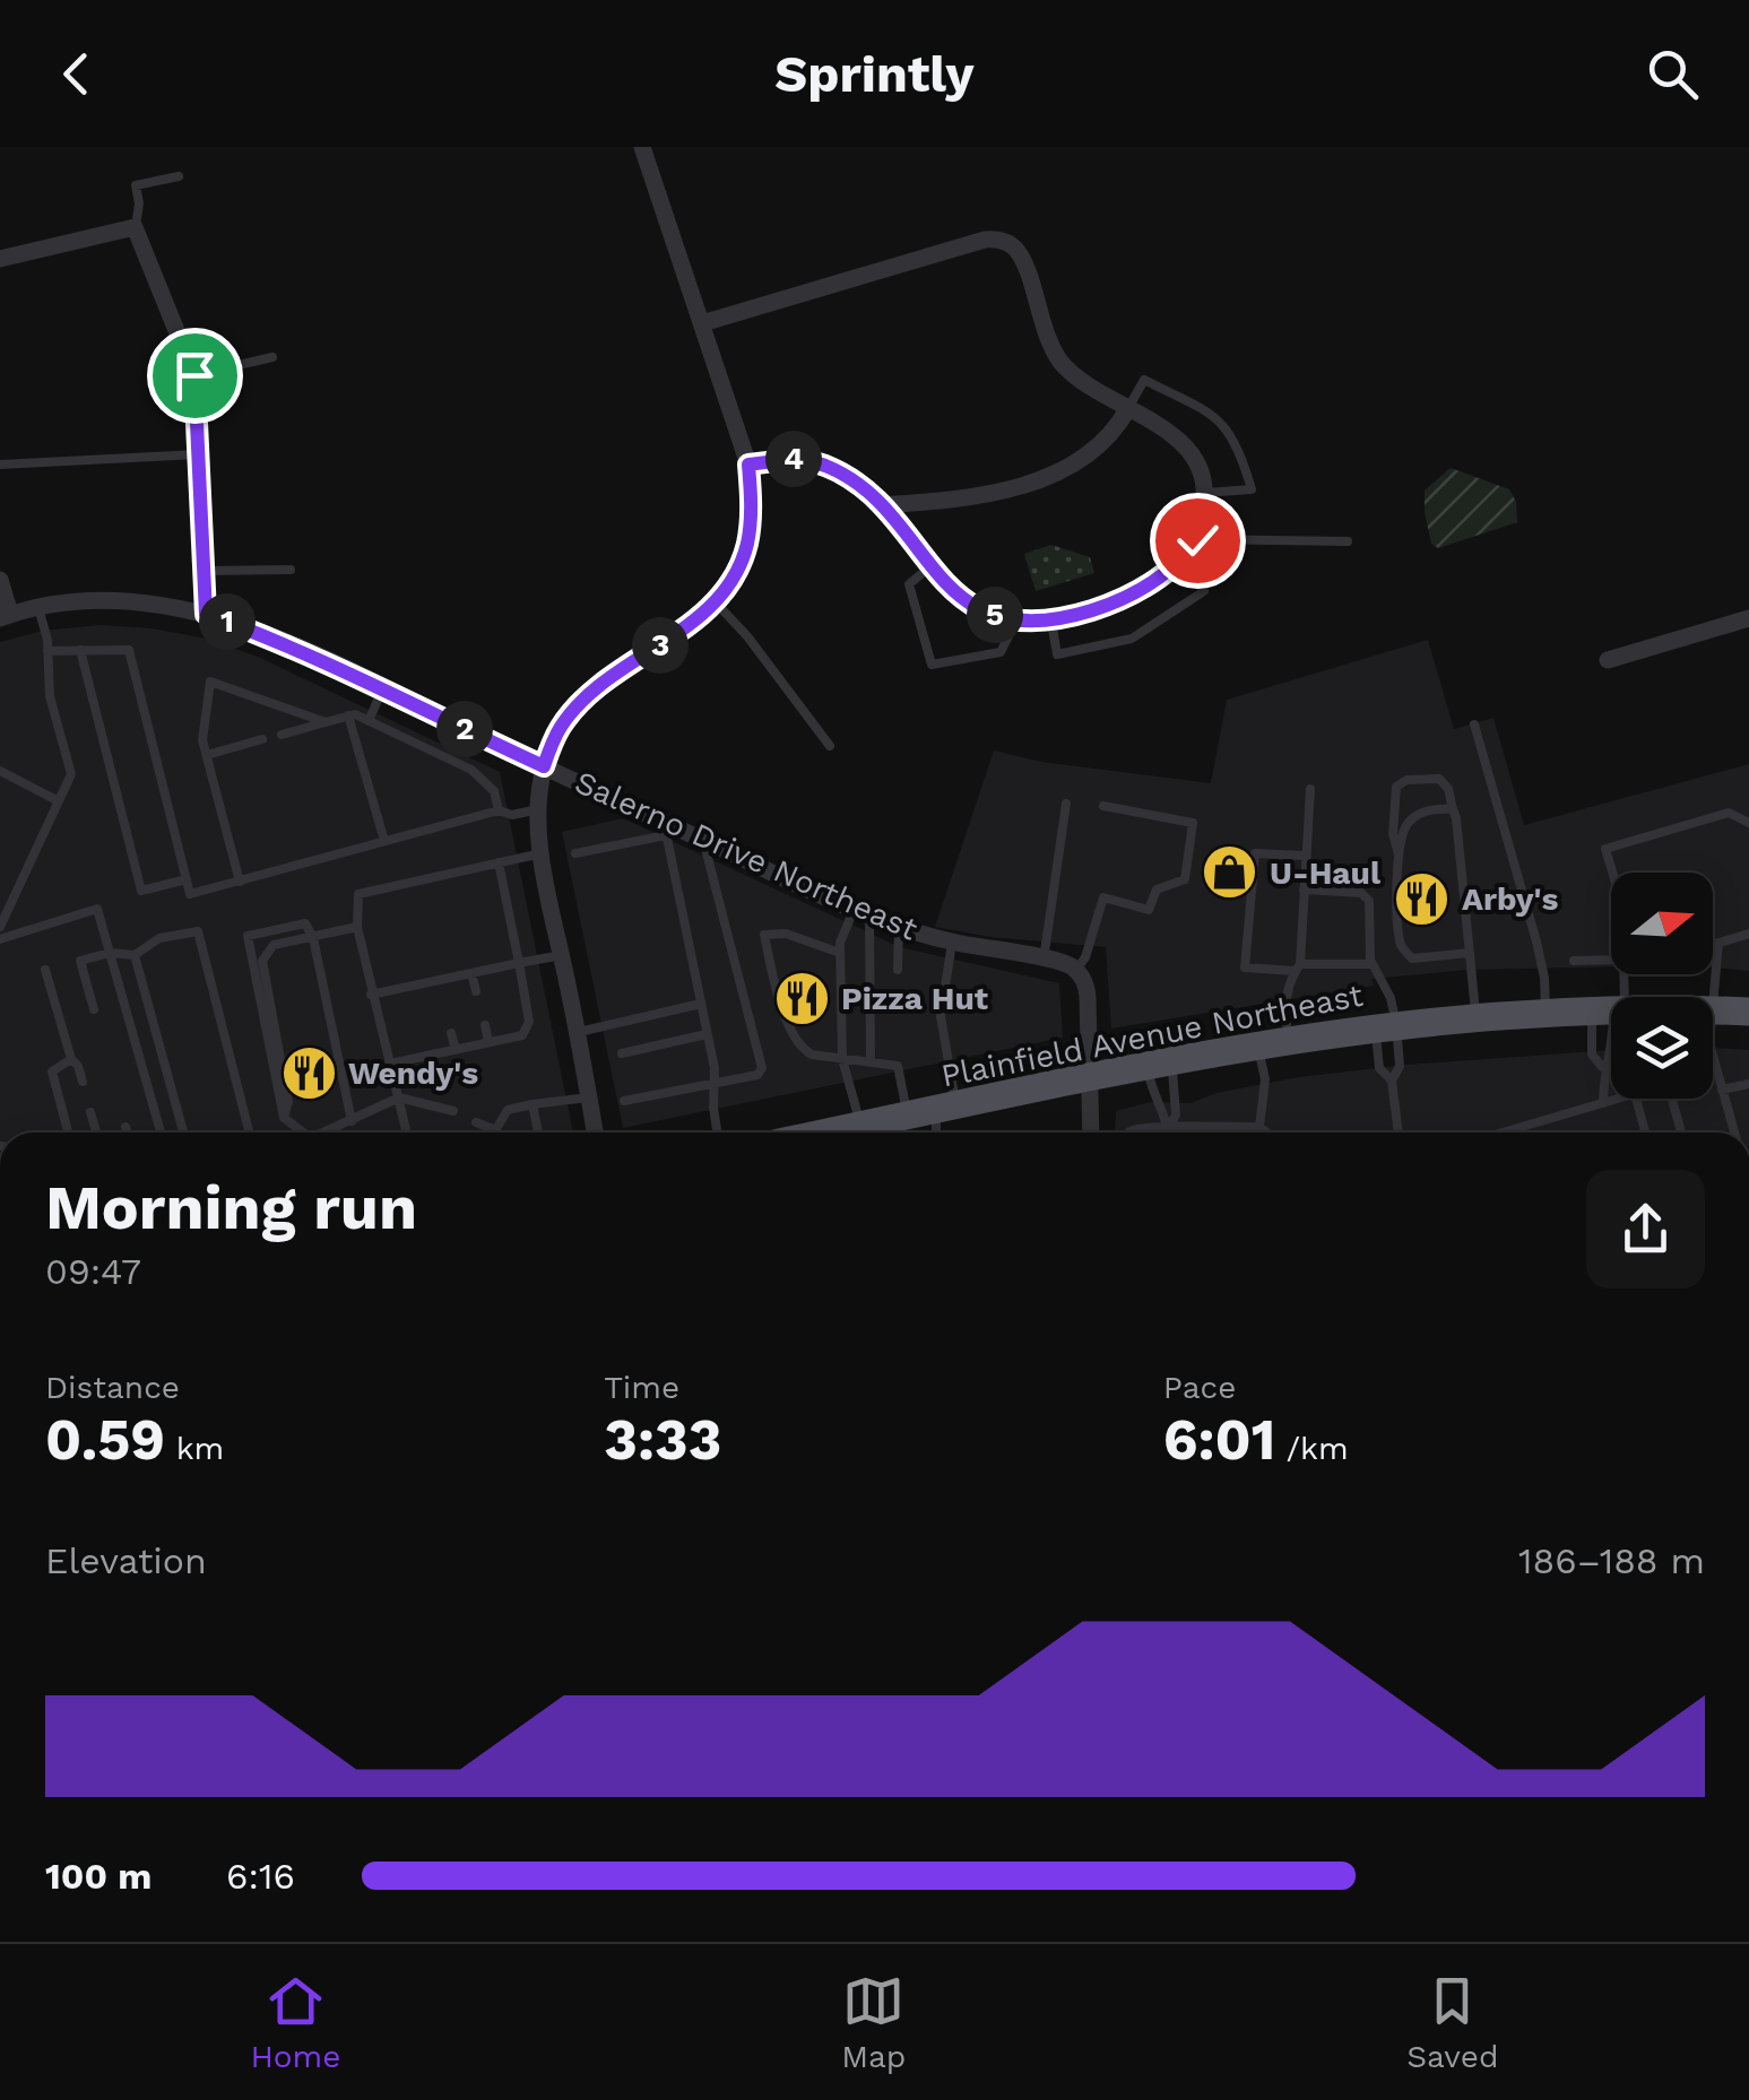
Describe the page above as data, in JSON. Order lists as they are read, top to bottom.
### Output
{
  "streets": {
    "main road": ["Plainfield Avenue Northeast"],
    "street": ["Salerno Drive Northeast"]
  },
  "places": {
    "shop": ["U-Haul"],
    "restaurant": ["Arby's", "Pizza Hut", "Wendy's"]
  },
  "north": "right",
  "page": {
    "header": "Sprintly",
    "pins": [
      "4",
      "5",
      "1",
      "3",
      "2"
    ],
    "heading": ["Morning run", "09:47"],
    "stats": [
      ["Distance", "0.59 km"],
      ["Time", "3:33"],
      ["Pace", "6:01 /km"]
    ],
    "chart": ["Elevation", "186–188 m"],
    "list": [
      {
        "name": "100 m",
        "note": "6:16"
      }
    ],
    "tabs": ["Home", "Map", "Saved"]
  }
}
